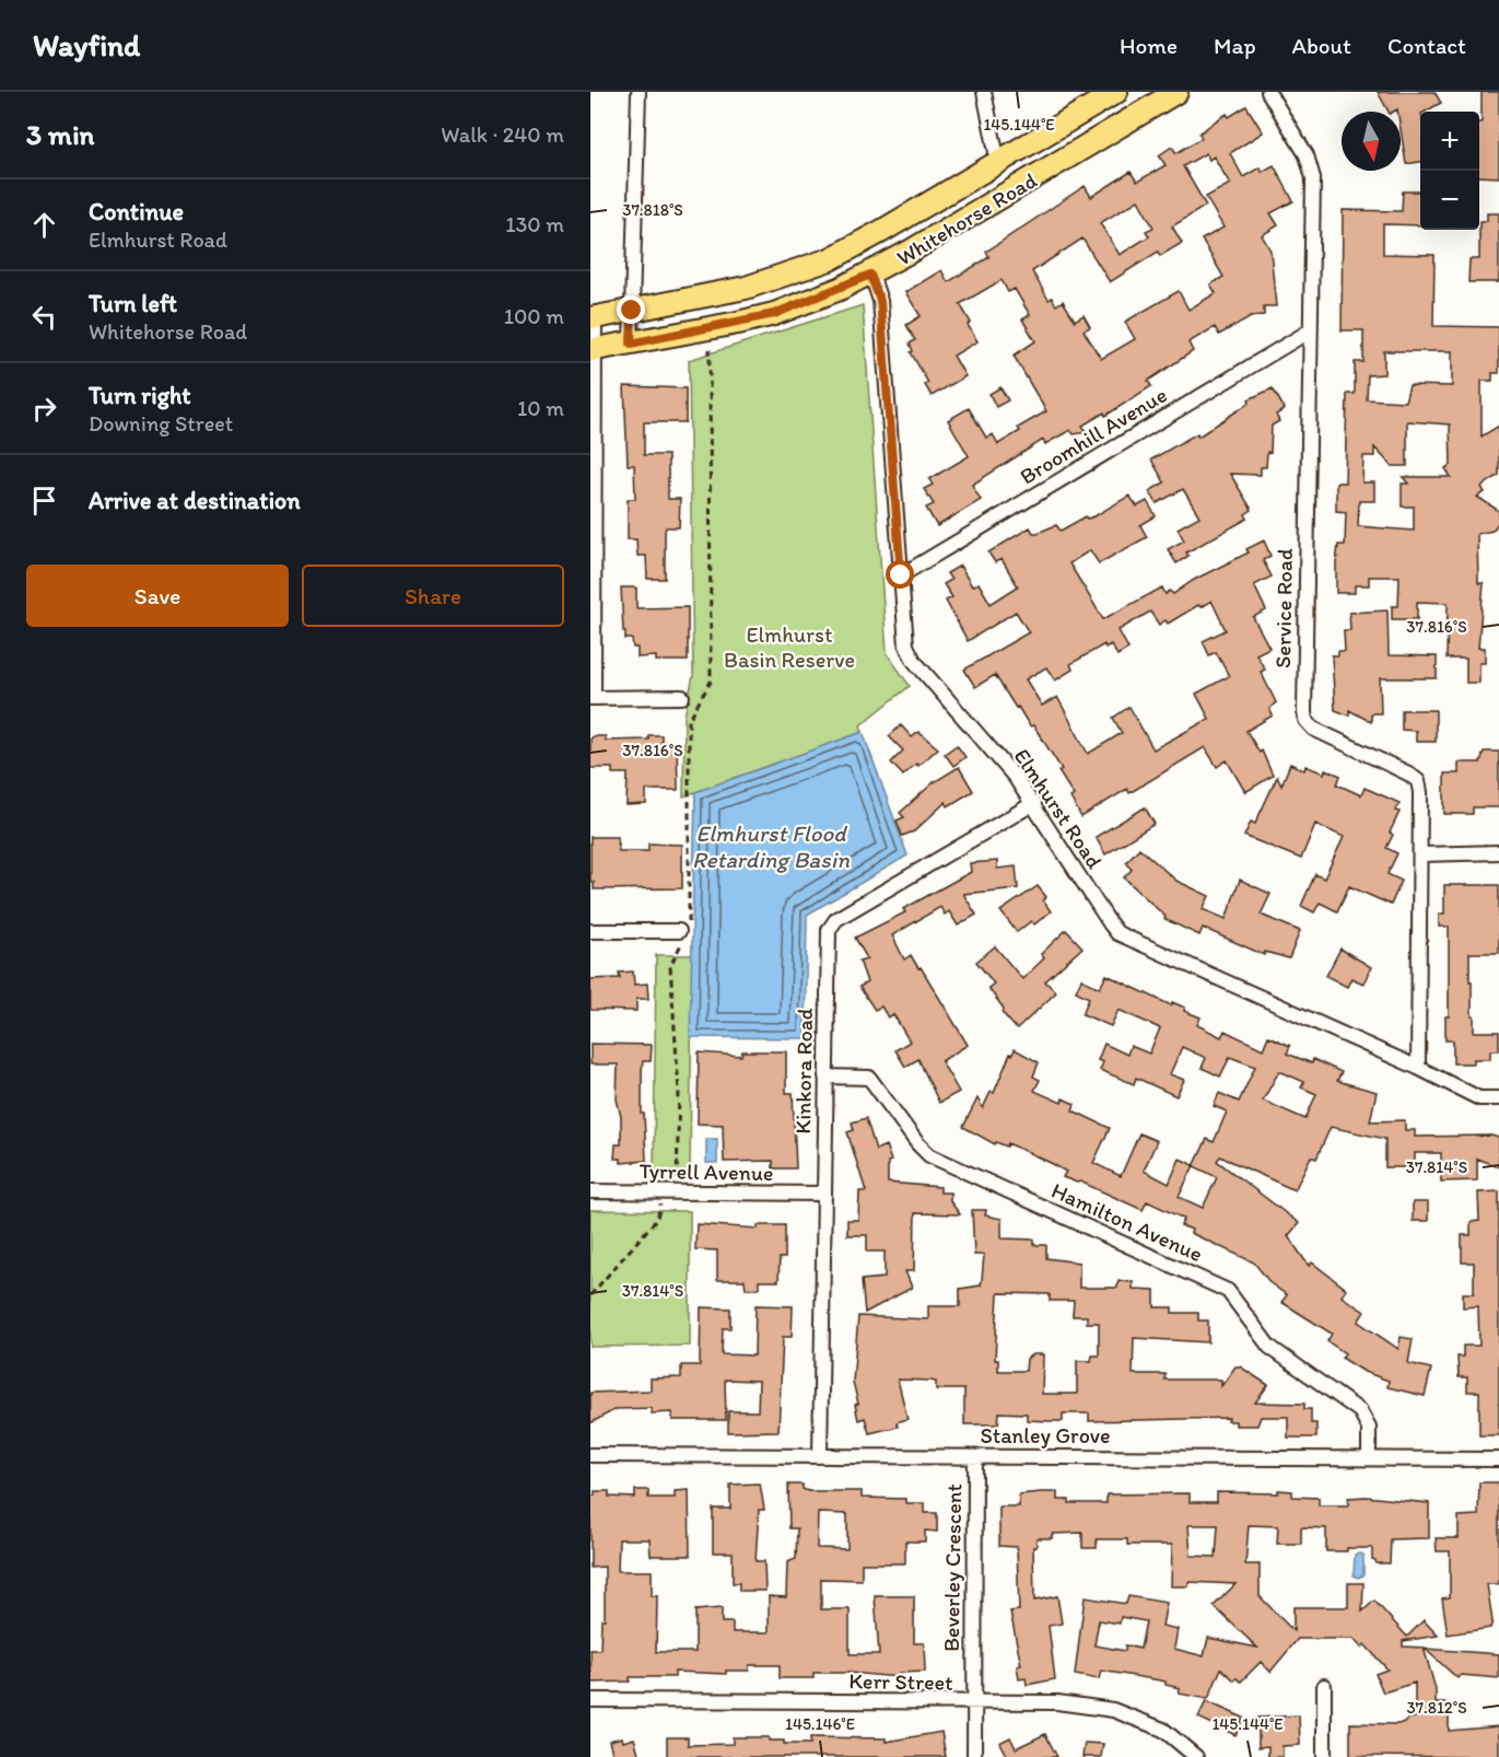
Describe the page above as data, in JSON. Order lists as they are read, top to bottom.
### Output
{
  "streets": {
    "main road": ["Whitehorse Road"],
    "street": [
      "Broomhill Avenue",
      "Service Road",
      "Elmhurst Road",
      "Kinkora Road",
      "Tyrrell Avenue",
      "Hamilton Avenue",
      "Stanley Grove",
      "Beverley Crescent",
      "Kerr Street"
    ]
  },
  "crossings": [
    ["Whitehorse Road", "Elmhurst Road"],
    ["Broomhill Avenue", "Service Road"],
    ["Broomhill Avenue", "Elmhurst Road"],
    ["Service Road", "Elmhurst Road"],
    ["Elmhurst Road", "Kinkora Road"],
    ["Kinkora Road", "Tyrrell Avenue"],
    ["Kinkora Road", "Hamilton Avenue"],
    ["Kinkora Road", "Stanley Grove"],
    ["Hamilton Avenue", "Stanley Grove"],
    ["Stanley Grove", "Beverley Crescent"],
    ["Beverley Crescent", "Kerr Street"]
  ],
  "water": ["Elmhurst Flood Retarding Basin"],
  "parks": ["Elmhurst Basin Reserve"],
  "north": "bottom",
  "page": {
    "header": "Wayfind",
    "nav": [
      "Home",
      "Map",
      "About",
      "Contact"
    ],
    "heading": ["3 min", "Walk · 240 m"],
    "map_buttons": ["+", "−"],
    "list": [
      ["Continue", "Elmhurst Road", "130 m"],
      ["Turn left", "Whitehorse Road", "100 m"],
      ["Turn right", "Downing Street", "10 m"],
      "Arrive at destination"
    ],
    "buttons": ["Save", "Share"]
  },
  "coordinates": [
    "145.144°E",
    "37.818°S",
    "37.816°S",
    "37.814°S",
    "37.812°S",
    "145.146°E"
  ]
}
